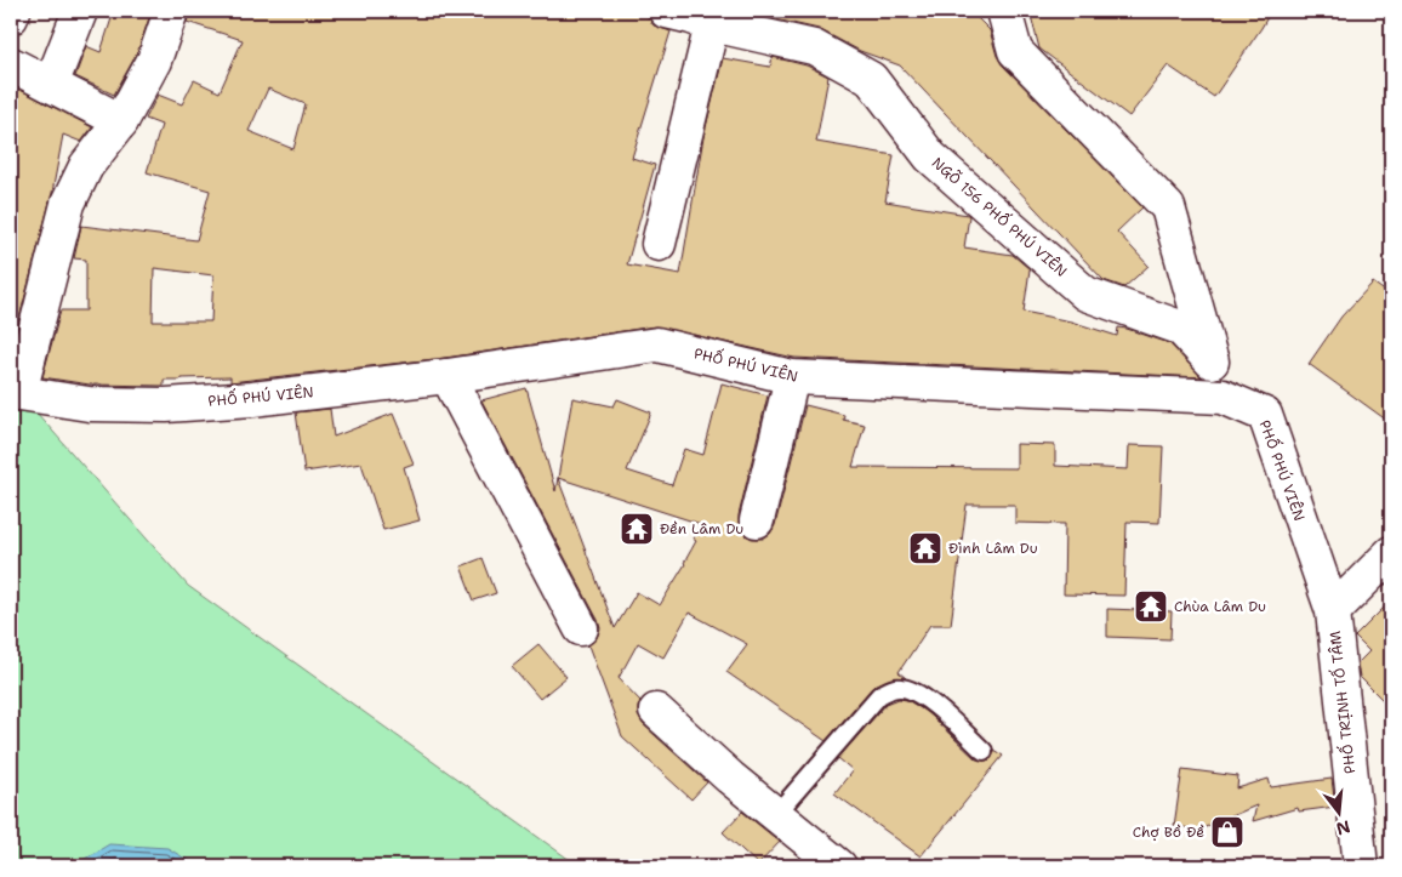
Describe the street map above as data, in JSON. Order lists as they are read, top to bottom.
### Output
{
  "streets": {
    "street": ["NGÕ 156 PHỐ PHÚ VIÊN", "PHỐ PHÚ VIÊN", "PHỐ TRỊNH TỐ TÂM"]
  },
  "crossings": [
    ["PHỐ PHÚ VIÊN", "PHỐ TRỊNH TỐ TÂM"]
  ],
  "places": {
    "temple": ["Đền Lâm Du", "Đình Lâm Du", "Chùa Lâm Du"],
    "shop": ["Chợ Bồ Đề"]
  },
  "north": "bottom"
}
